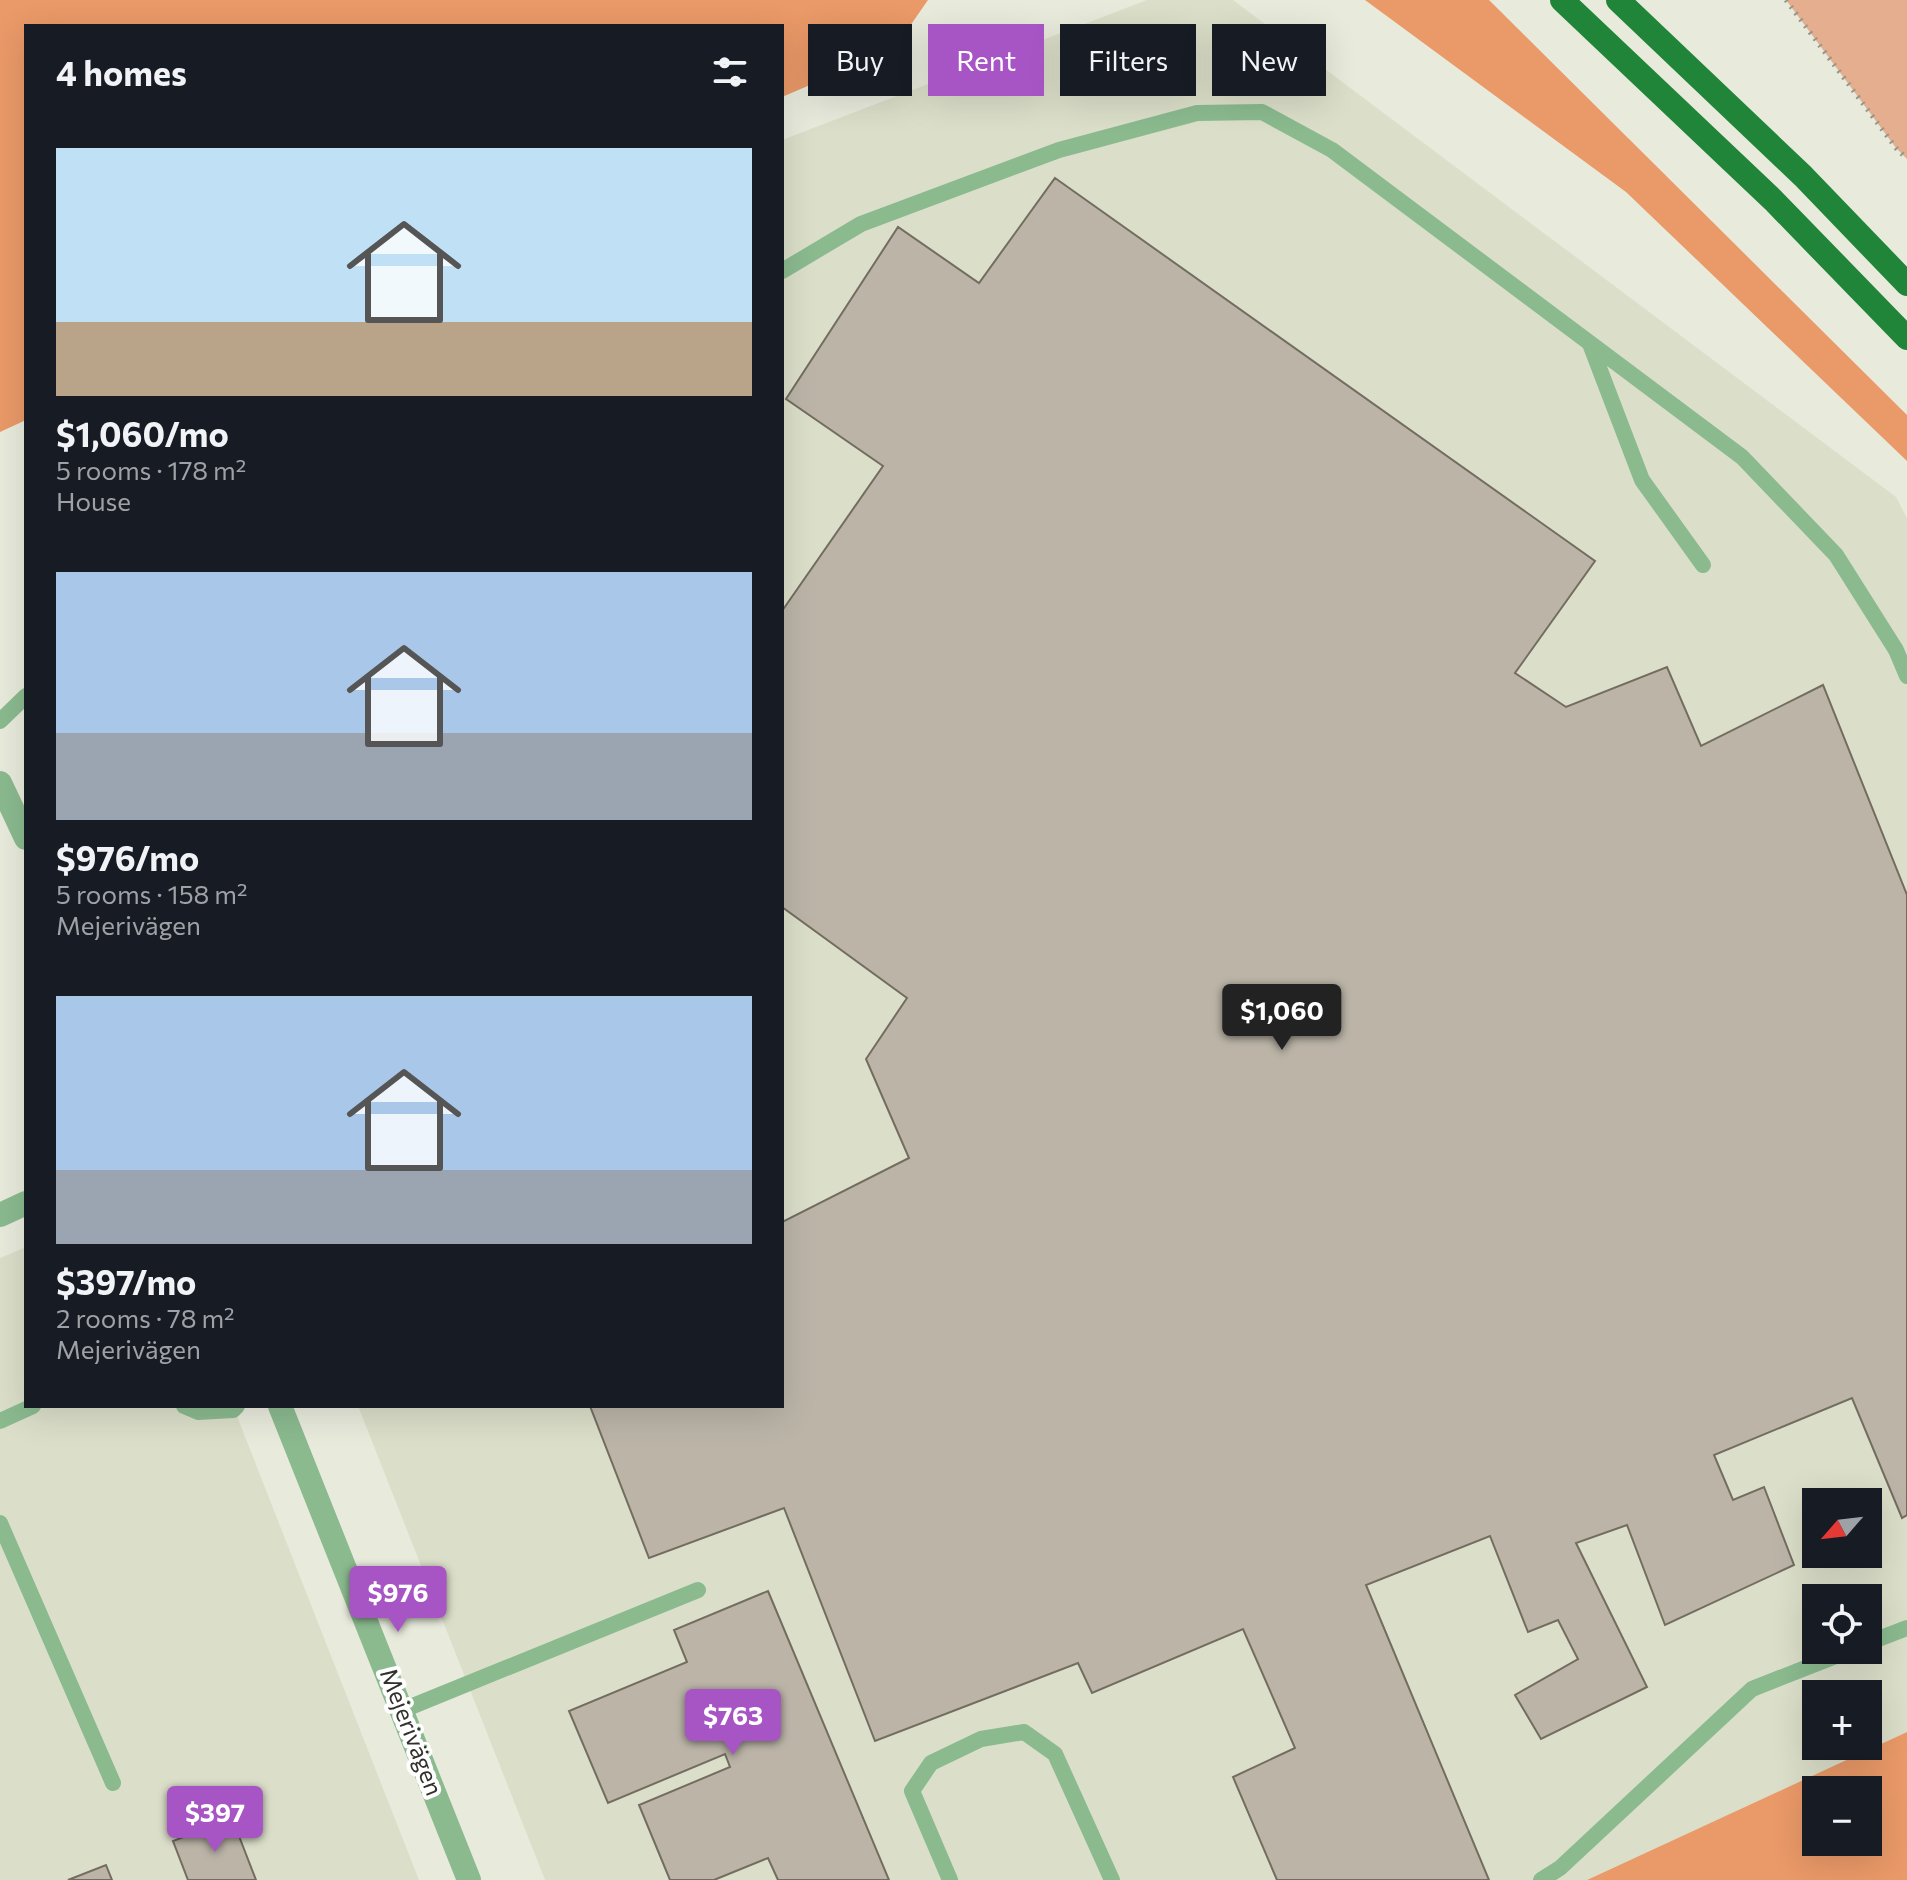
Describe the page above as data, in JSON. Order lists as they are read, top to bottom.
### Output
{
  "streets": {
    "street": ["Mejerivägen"]
  },
  "north": "bottom left",
  "page": {
    "chip": [
      "Buy",
      "Rent",
      "Filters",
      "New"
    ],
    "heading": "4 homes",
    "list": [
      {
        "name": "$1,060/mo",
        "note": "5 rooms · 178 m² · House"
      },
      {
        "name": "$976/mo",
        "note": "5 rooms · 158 m² · Mejerivägen"
      },
      {
        "name": "$397/mo",
        "note": "2 rooms · 78 m² · Mejerivägen"
      }
    ],
    "price": [
      "$1,060",
      "$976",
      "$763",
      "$397"
    ],
    "map_buttons": ["+", "−"]
  }
}
